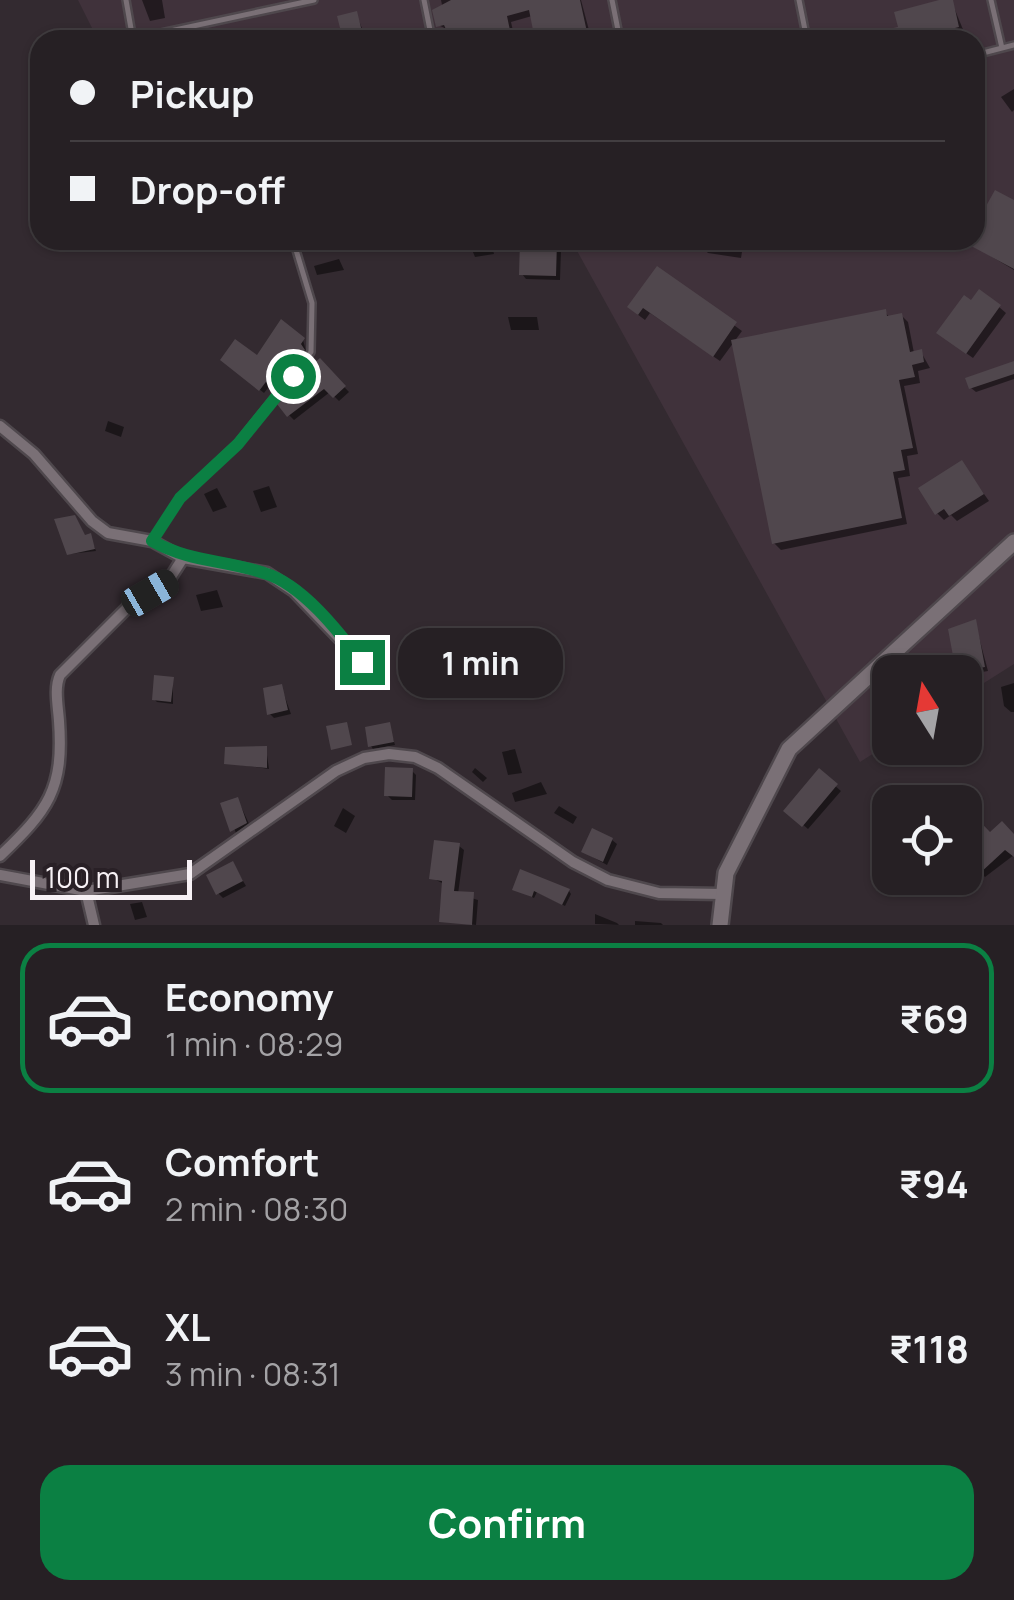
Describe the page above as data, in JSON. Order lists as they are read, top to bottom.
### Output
{
  "scale_bar": "100 m",
  "north": "top",
  "page": {
    "banner": ["Pickup", "Drop-off"],
    "bubble": "1 min",
    "scale": "100 m",
    "list": [
      {
        "name": "Economy",
        "note": "1 min · 08:29",
        "value": "₹69"
      },
      {
        "name": "Comfort",
        "note": "2 min · 08:30",
        "value": "₹94"
      },
      {
        "name": "XL",
        "note": "3 min · 08:31",
        "value": "₹118"
      }
    ],
    "buttons": "Confirm"
  }
}
